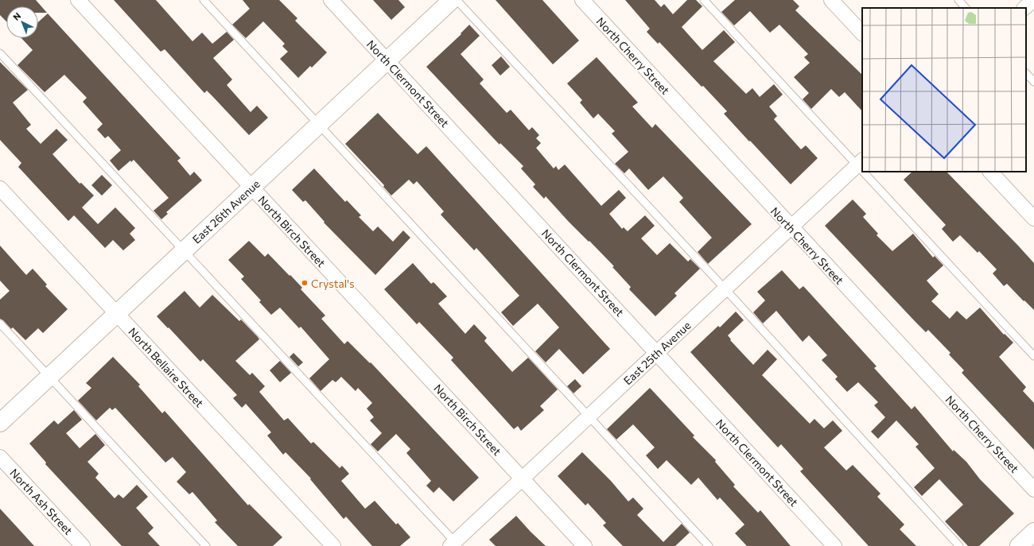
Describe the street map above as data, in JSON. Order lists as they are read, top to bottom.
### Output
{
  "streets": {
    "street": [
      "North Cherry Street",
      "North Clermont Street",
      "East 26th Avenue",
      "North Birch Street",
      "East 25th Avenue",
      "North Bellaire Street",
      "North Ash Street"
    ]
  },
  "crossings": [
    ["North Cherry Street", "East 25th Avenue"],
    ["North Clermont Street", "East 26th Avenue"],
    ["North Clermont Street", "East 25th Avenue"],
    ["East 26th Avenue", "North Birch Street"],
    ["East 26th Avenue", "North Bellaire Street"],
    ["North Birch Street", "East 25th Avenue"]
  ],
  "places": ["Crystal's"],
  "north": "top left"
}
